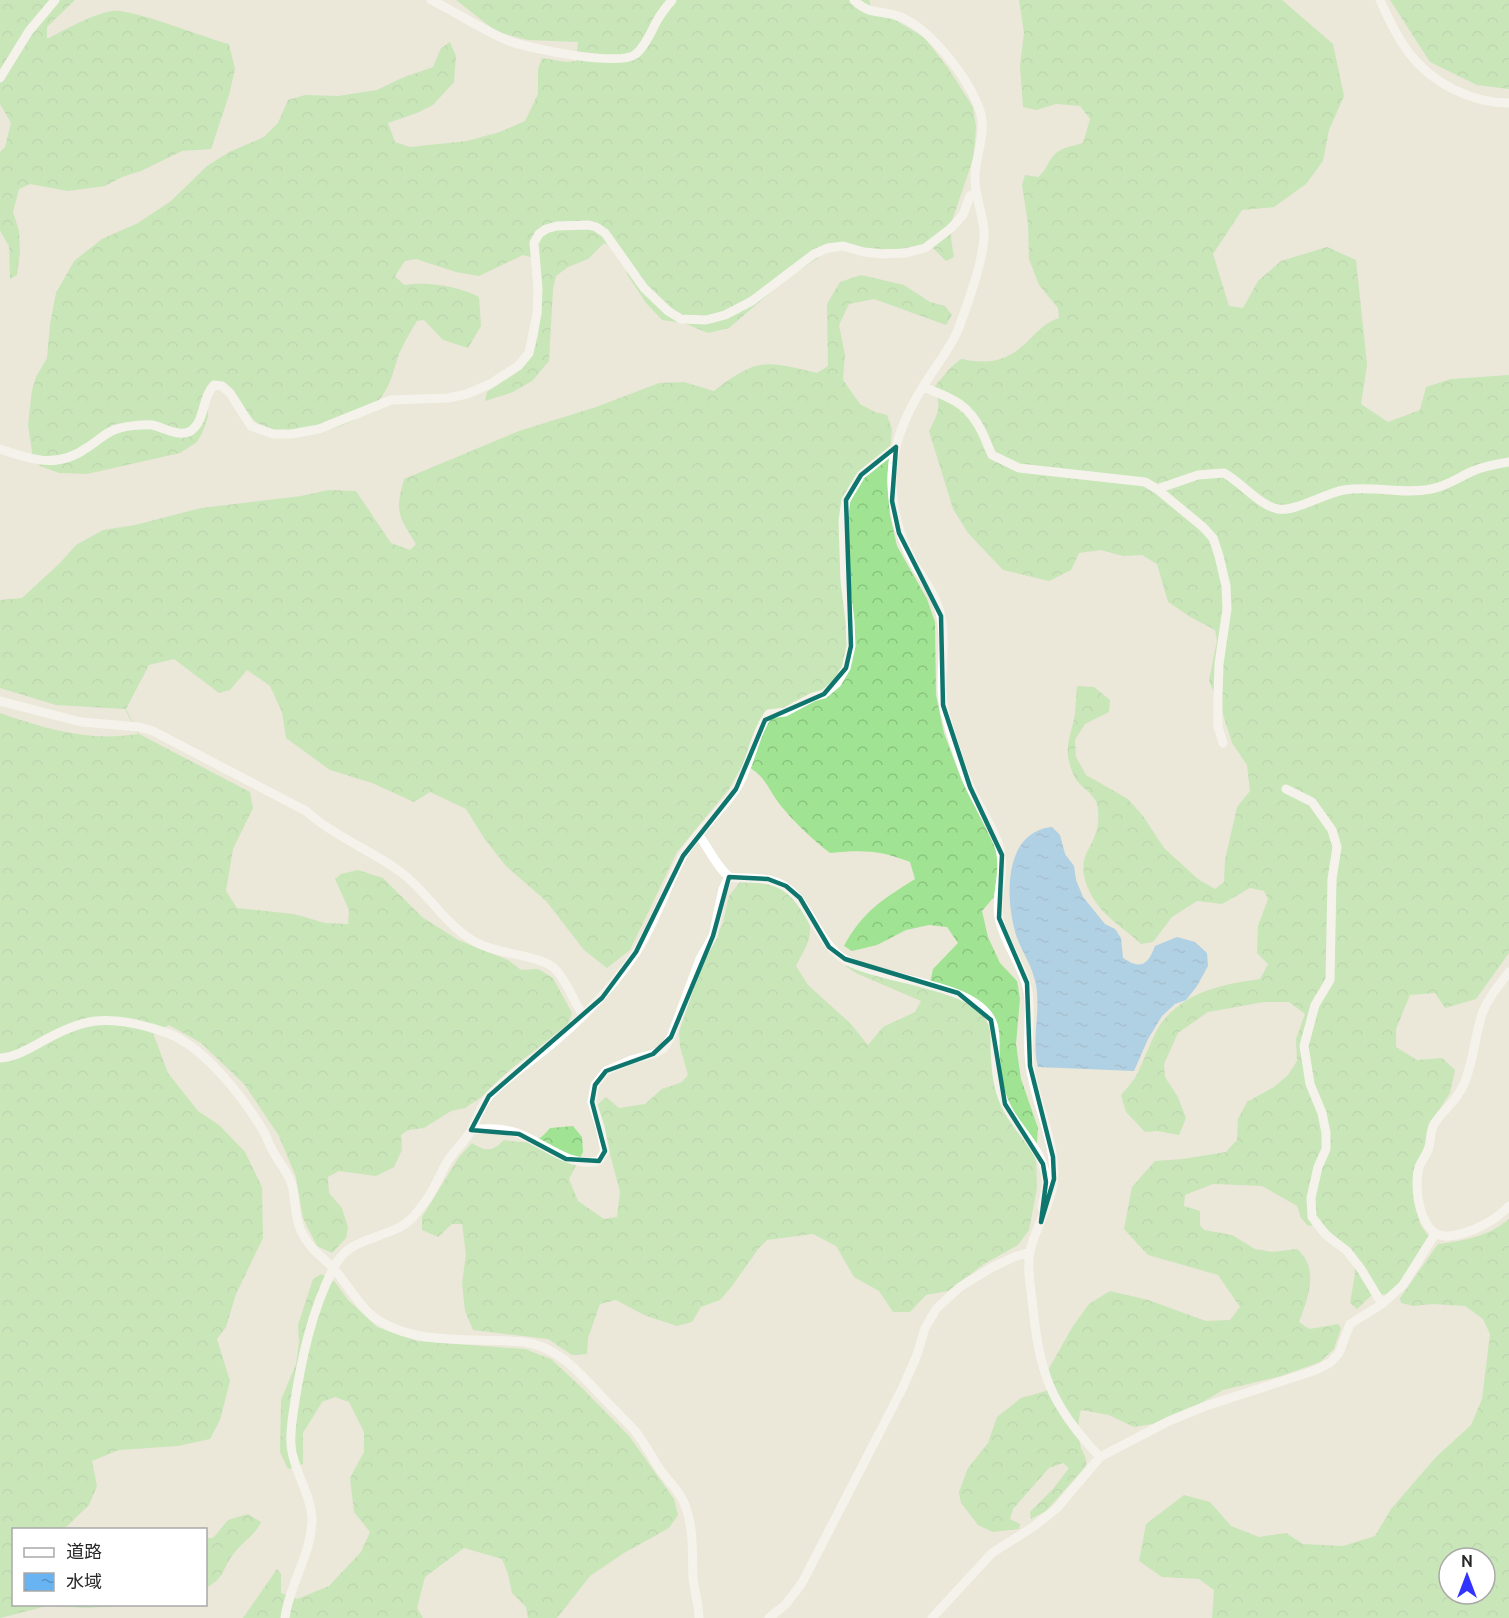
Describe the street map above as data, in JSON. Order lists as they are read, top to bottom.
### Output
{
  "legend": ["道路", "水域"],
  "north": "top"
}
